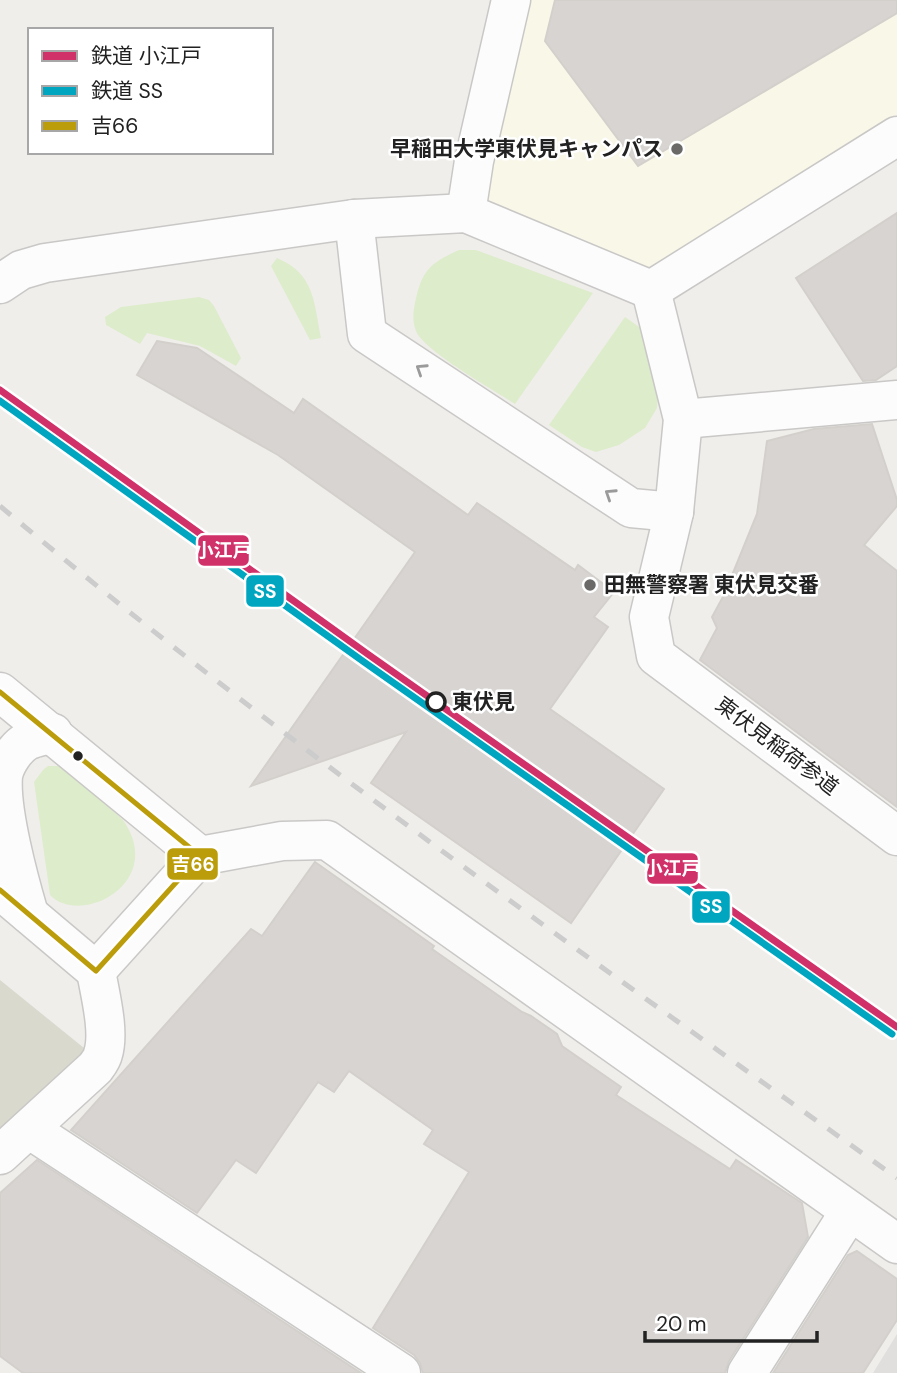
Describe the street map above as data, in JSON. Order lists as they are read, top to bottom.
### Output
{
  "streets": {
    "street": ["東伏見稲荷参道"]
  },
  "places": ["早稲田大学東伏見キャンパス", "田無警察署 東伏見交番", "東伏見"],
  "lines": ["rail line 小江戸", "rail line SS", "transit line 吉66"],
  "legend": ["鉄道 小江戸", "鉄道 SS", "吉66"],
  "scale_bar": "20 m"
}
